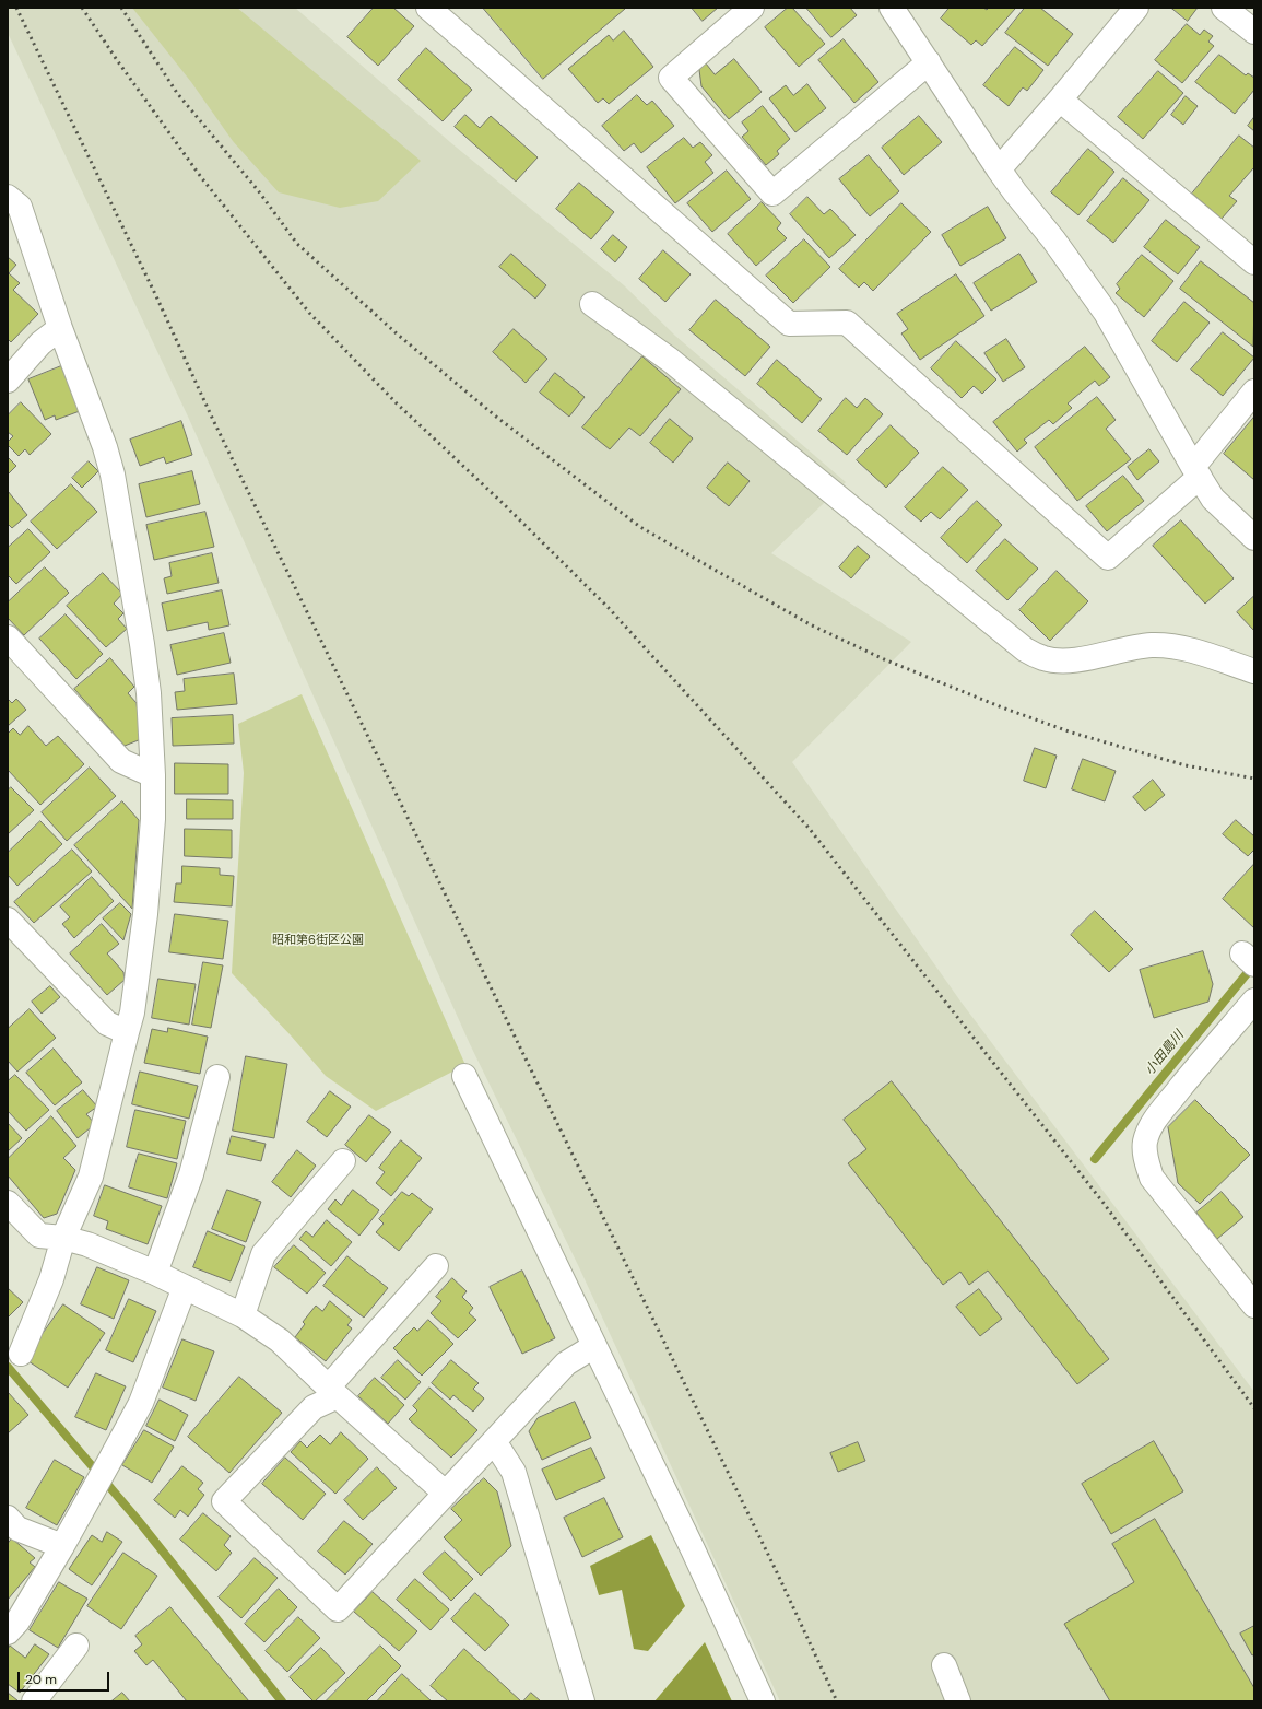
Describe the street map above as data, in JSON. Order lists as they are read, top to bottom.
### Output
{
  "water": ["小田島川"],
  "parks": ["昭和第6街区公園"],
  "scale_bar": "20 m"
}
